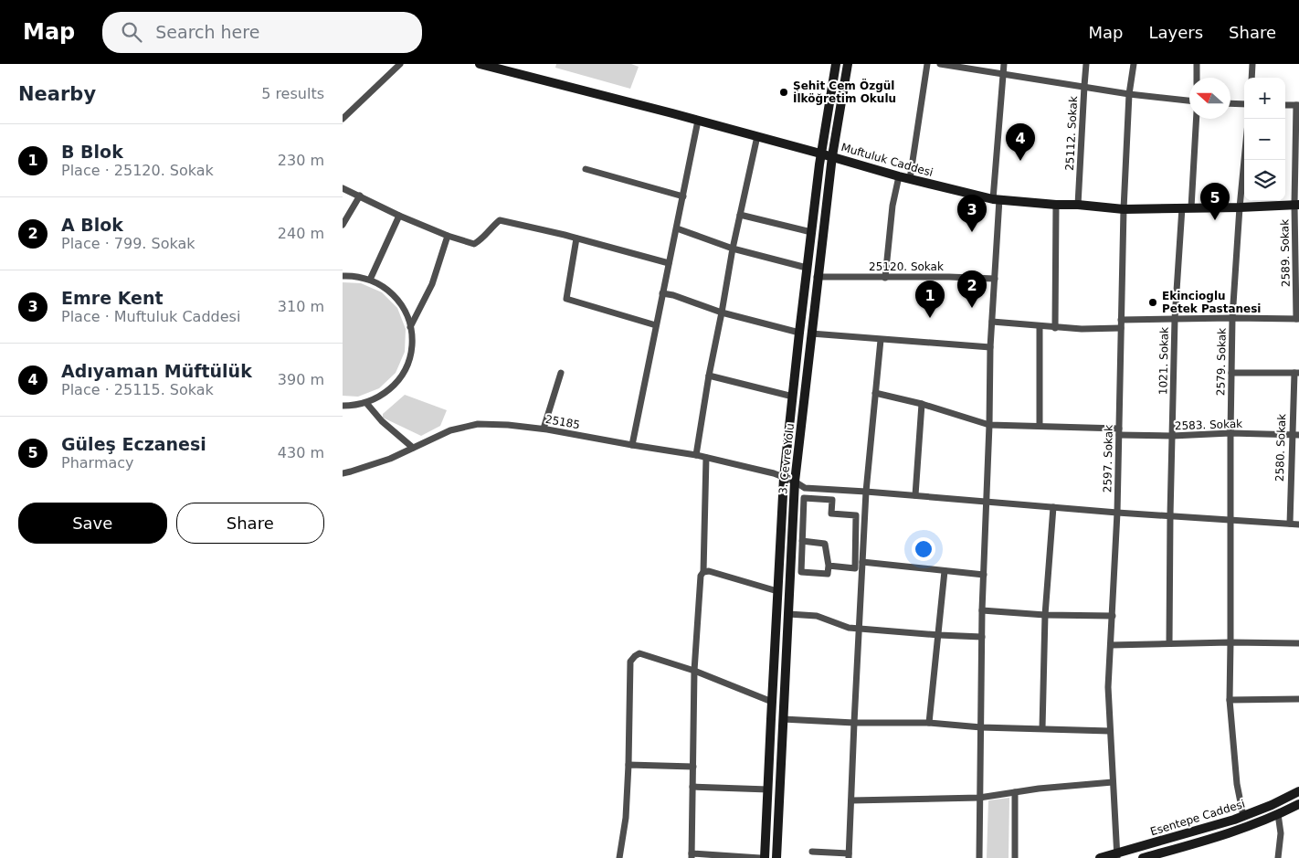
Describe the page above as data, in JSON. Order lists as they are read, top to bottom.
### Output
{
  "streets": {
    "main road": ["Muftuluk Caddesi", "3. Çevre Yolu", "Esentepe Caddesi"],
    "street": [
      "25112. Sokak",
      "2589. Sokak",
      "25120. Sokak",
      "1021. Sokak",
      "2579. Sokak",
      "25185",
      "2583. Sokak",
      "2580. Sokak",
      "2597. Sokak"
    ]
  },
  "crossings": [
    ["25112. Sokak", "Muftuluk Caddesi"],
    ["Muftuluk Caddesi", "2589. Sokak"],
    ["Muftuluk Caddesi", "1021. Sokak"],
    ["Muftuluk Caddesi", "2579. Sokak"],
    ["Muftuluk Caddesi", "3. Çevre Yolu"],
    ["Muftuluk Caddesi", "2597. Sokak"],
    ["25120. Sokak", "3. Çevre Yolu"],
    ["1021. Sokak", "25185"],
    ["1021. Sokak", "2583. Sokak"],
    ["2579. Sokak", "25185"],
    ["2579. Sokak", "2583. Sokak"],
    ["2579. Sokak", "Esentepe Caddesi"],
    ["25185", "2580. Sokak"],
    ["25185", "3. Çevre Yolu"],
    ["25185", "2597. Sokak"],
    ["2583. Sokak", "2580. Sokak"],
    ["2583. Sokak", "2597. Sokak"],
    ["2597. Sokak", "Esentepe Caddesi"]
  ],
  "places": ["Şehit Cem Özgül İlköğretim Okulu", "Ekincioglu Petek Pastanesi"],
  "north": "left",
  "page": {
    "header": "Map",
    "search": "Search here",
    "nav": ["Map", "Layers", "Share"],
    "heading": ["Nearby", "5 results"],
    "map_buttons": ["+", "−"],
    "list": [
      {
        "mark": "1",
        "name": "B Blok",
        "note": "Place · 25120. Sokak",
        "value": "230 m"
      },
      {
        "mark": "2",
        "name": "A Blok",
        "note": "Place · 799. Sokak",
        "value": "240 m"
      },
      {
        "mark": "3",
        "name": "Emre Kent",
        "note": "Place · Muftuluk Caddesi",
        "value": "310 m"
      },
      {
        "mark": "4",
        "name": "Adıyaman Müftülük",
        "note": "Place · 25115. Sokak",
        "value": "390 m"
      },
      {
        "mark": "5",
        "name": "Güleş Eczanesi",
        "note": "Pharmacy",
        "value": "430 m"
      }
    ],
    "pins": [
      "4",
      "5",
      "3",
      "2",
      "1"
    ],
    "buttons": ["Save", "Share"]
  }
}
